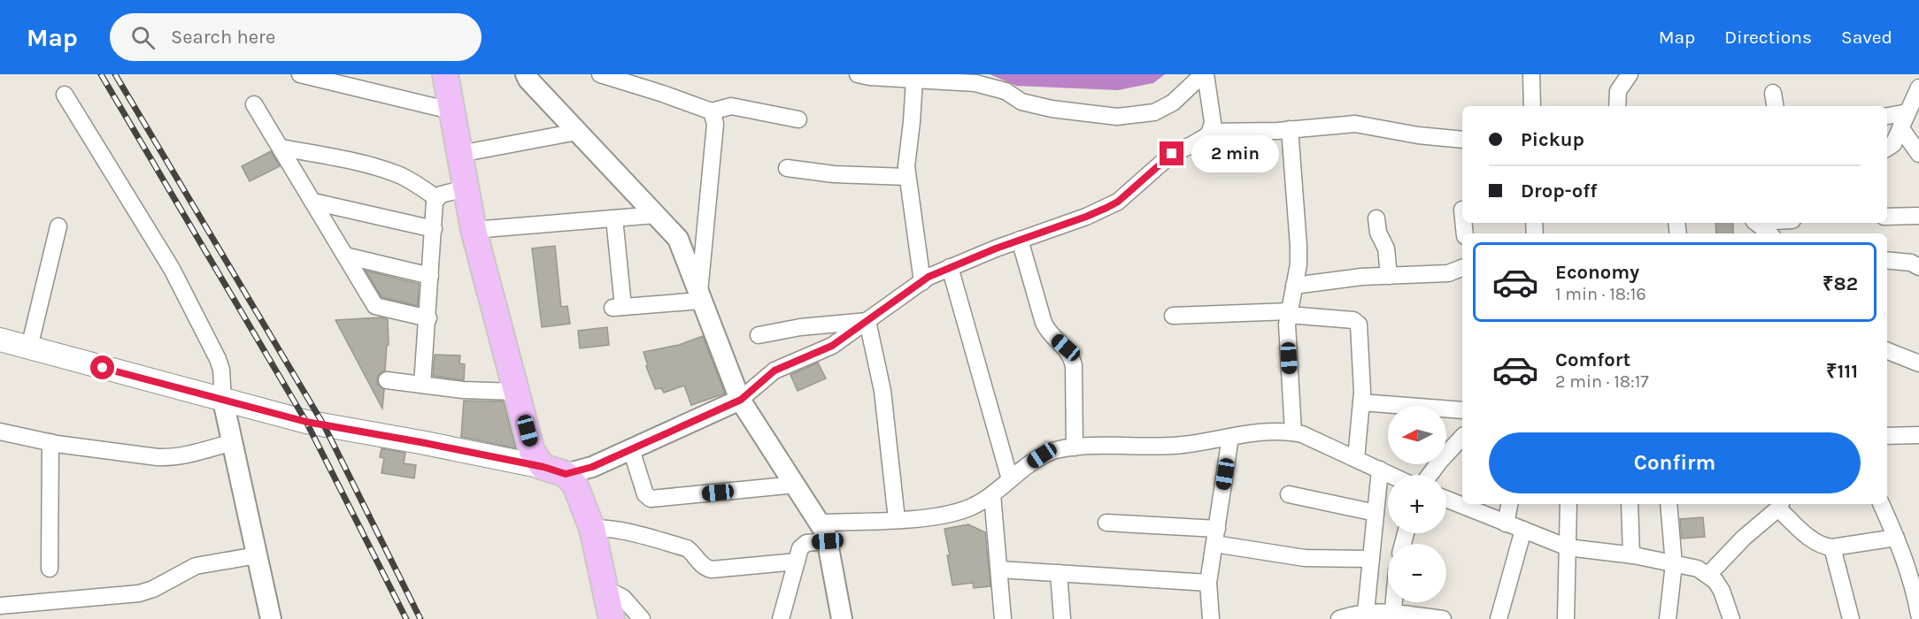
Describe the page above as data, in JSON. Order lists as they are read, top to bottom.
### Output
{
  "north": "left",
  "page": {
    "header": "Map",
    "search": "Search here",
    "nav": ["Map", "Directions", "Saved"],
    "banner": ["Pickup", "Drop-off"],
    "bubble": "2 min",
    "list": [
      {
        "name": "Economy",
        "note": "1 min · 18:16",
        "value": "₹82"
      },
      {
        "name": "Comfort",
        "note": "2 min · 18:17",
        "value": "₹111"
      }
    ],
    "map_buttons": ["+", "−"],
    "buttons": "Confirm"
  }
}
